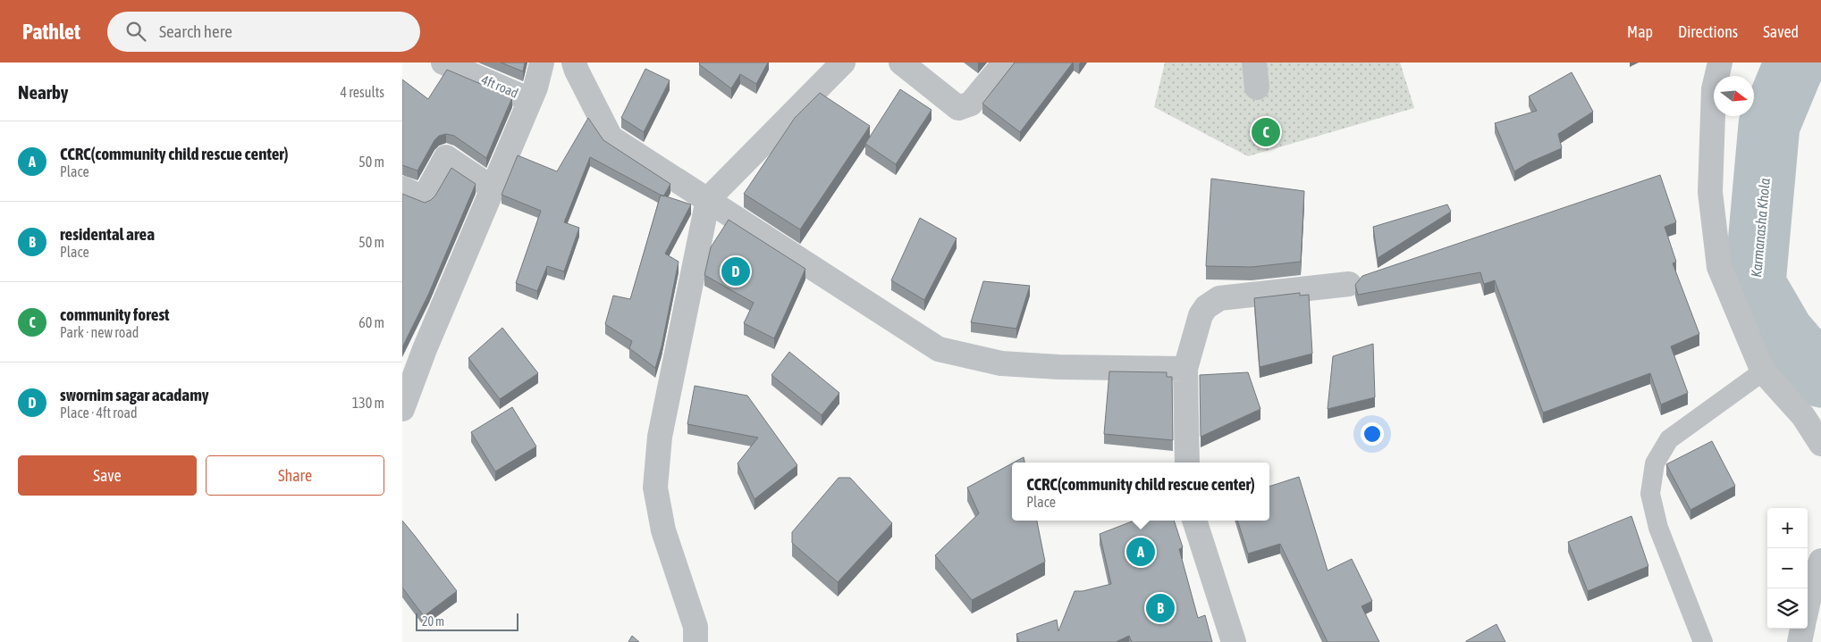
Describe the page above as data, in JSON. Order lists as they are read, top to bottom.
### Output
{
  "streets": {
    "street": ["4ft road"]
  },
  "water": ["Karmanasha Khola"],
  "scale_bar": "20 m",
  "north": "right",
  "page": {
    "header": "Pathlet",
    "search": "Search here",
    "nav": ["Map", "Directions", "Saved"],
    "heading": ["Nearby", "4 results"],
    "pins": [
      "C",
      "D",
      "A",
      "B"
    ],
    "list": [
      {
        "mark": "A",
        "name": "CCRC(community child rescue center)",
        "note": "Place",
        "value": "50 m"
      },
      {
        "mark": "B",
        "name": "residental area",
        "note": "Place",
        "value": "50 m"
      },
      {
        "mark": "C",
        "name": "community forest",
        "note": "Park · new road",
        "value": "60 m"
      },
      {
        "mark": "D",
        "name": "swornim sagar acadamy",
        "note": "Place · 4ft road",
        "value": "130 m"
      }
    ],
    "buttons": ["Save", "Share"],
    "popup": ["CCRC(community child rescue center)", "Place"],
    "map_buttons": ["+", "−"],
    "scale": "20 m"
  }
}
